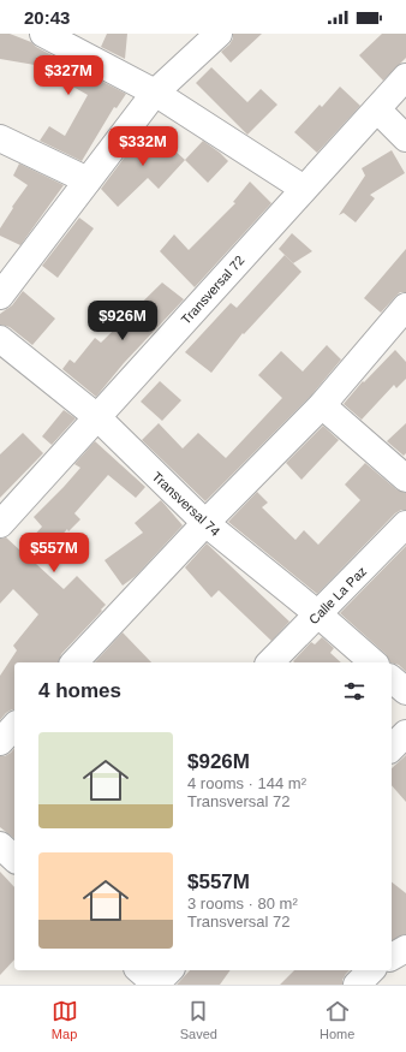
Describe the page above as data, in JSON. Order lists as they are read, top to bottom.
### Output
{
  "streets": {
    "street": ["Transversal 72", "Transversal 74", "Calle La Paz"]
  },
  "crossings": [
    ["Transversal 72", "Transversal 74"],
    ["Transversal 74", "Calle La Paz"]
  ],
  "page": {
    "status": "20:43",
    "price": [
      "$327M",
      "$332M",
      "$926M",
      "$557M"
    ],
    "heading": "4 homes",
    "list": [
      {
        "name": "$926M",
        "note": "4 rooms · 144 m² · Transversal 72"
      },
      {
        "name": "$557M",
        "note": "3 rooms · 80 m² · Transversal 72"
      }
    ],
    "tabs": ["Map", "Saved", "Home"]
  }
}
